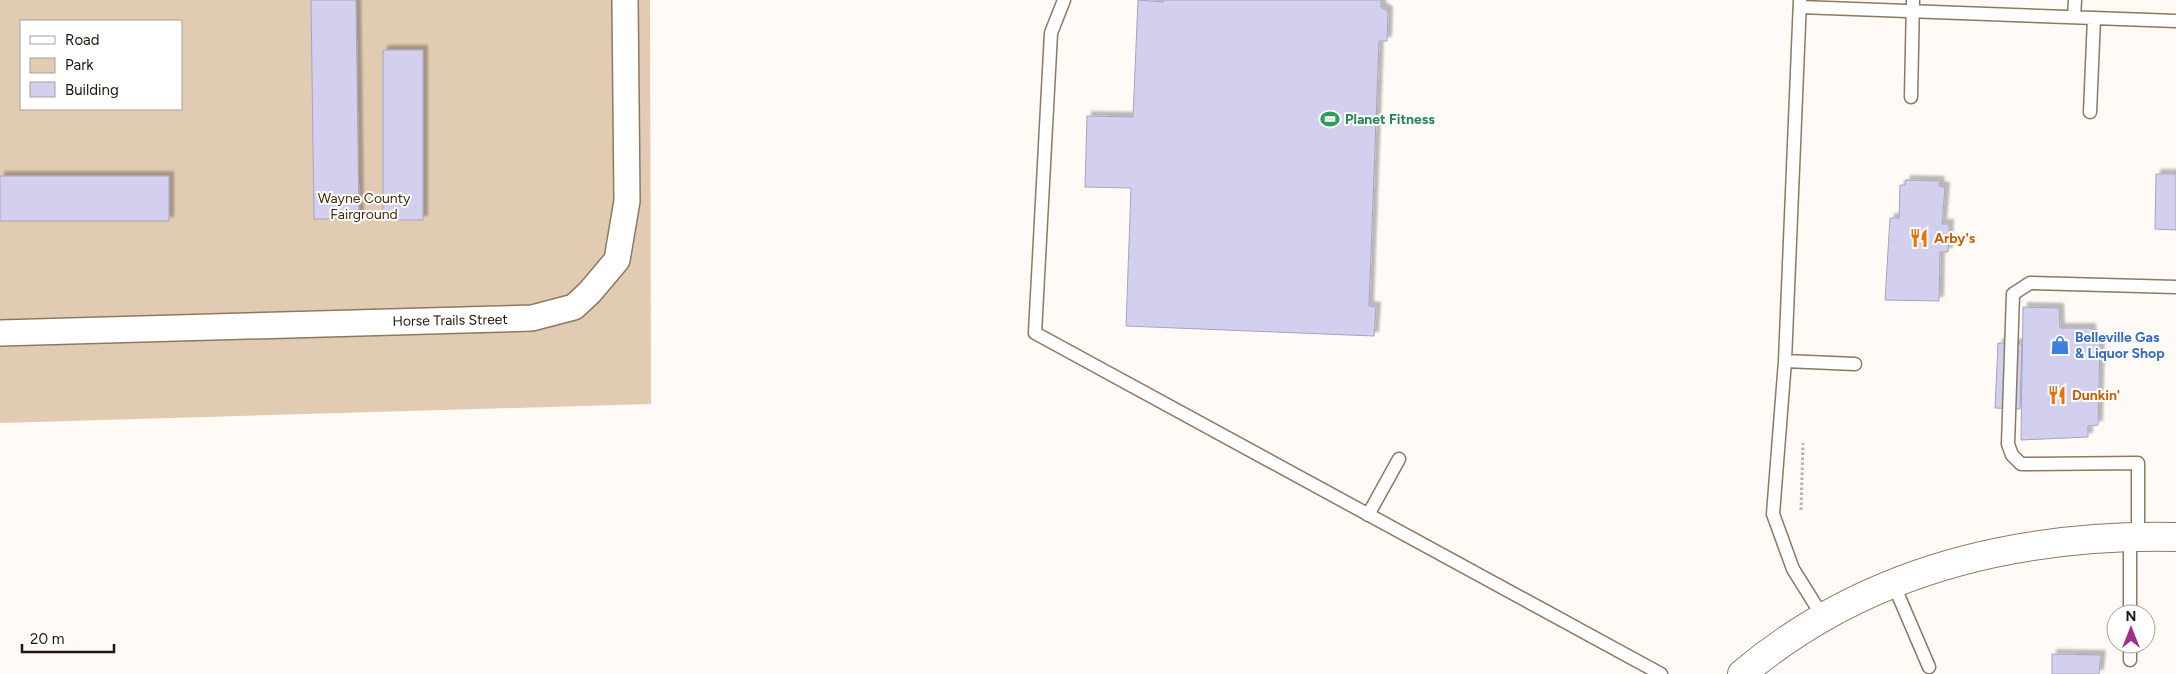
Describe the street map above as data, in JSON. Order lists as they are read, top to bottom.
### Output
{
  "streets": {
    "street": ["Horse Trails Street"]
  },
  "parks": ["Wayne County Fairground"],
  "places": {
    "sports": ["Planet Fitness"],
    "restaurant": ["Arby's", "Dunkin'"],
    "shop": ["Belleville Gas & Liquor Shop"]
  },
  "legend": ["Road", "Park", "Building"],
  "scale_bar": "20 m",
  "north": "top"
}
